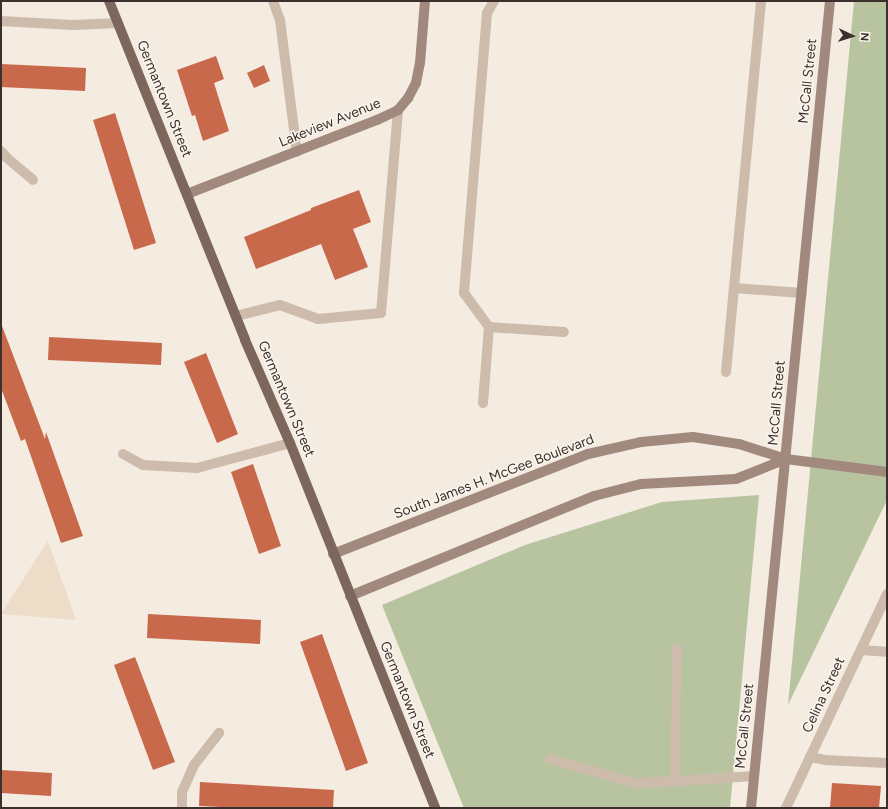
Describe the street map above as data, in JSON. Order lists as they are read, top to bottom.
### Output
{
  "streets": {
    "main road": ["Germantown Street"],
    "street": [
      "McCall Street",
      "Lakeview Avenue",
      "South James H. McGee Boulevard",
      "Celina Street"
    ]
  },
  "crossings": [
    ["McCall Street", "South James H. McGee Boulevard"],
    ["Germantown Street", "Lakeview Avenue"],
    ["Germantown Street", "South James H. McGee Boulevard"]
  ],
  "north": "right"
}
